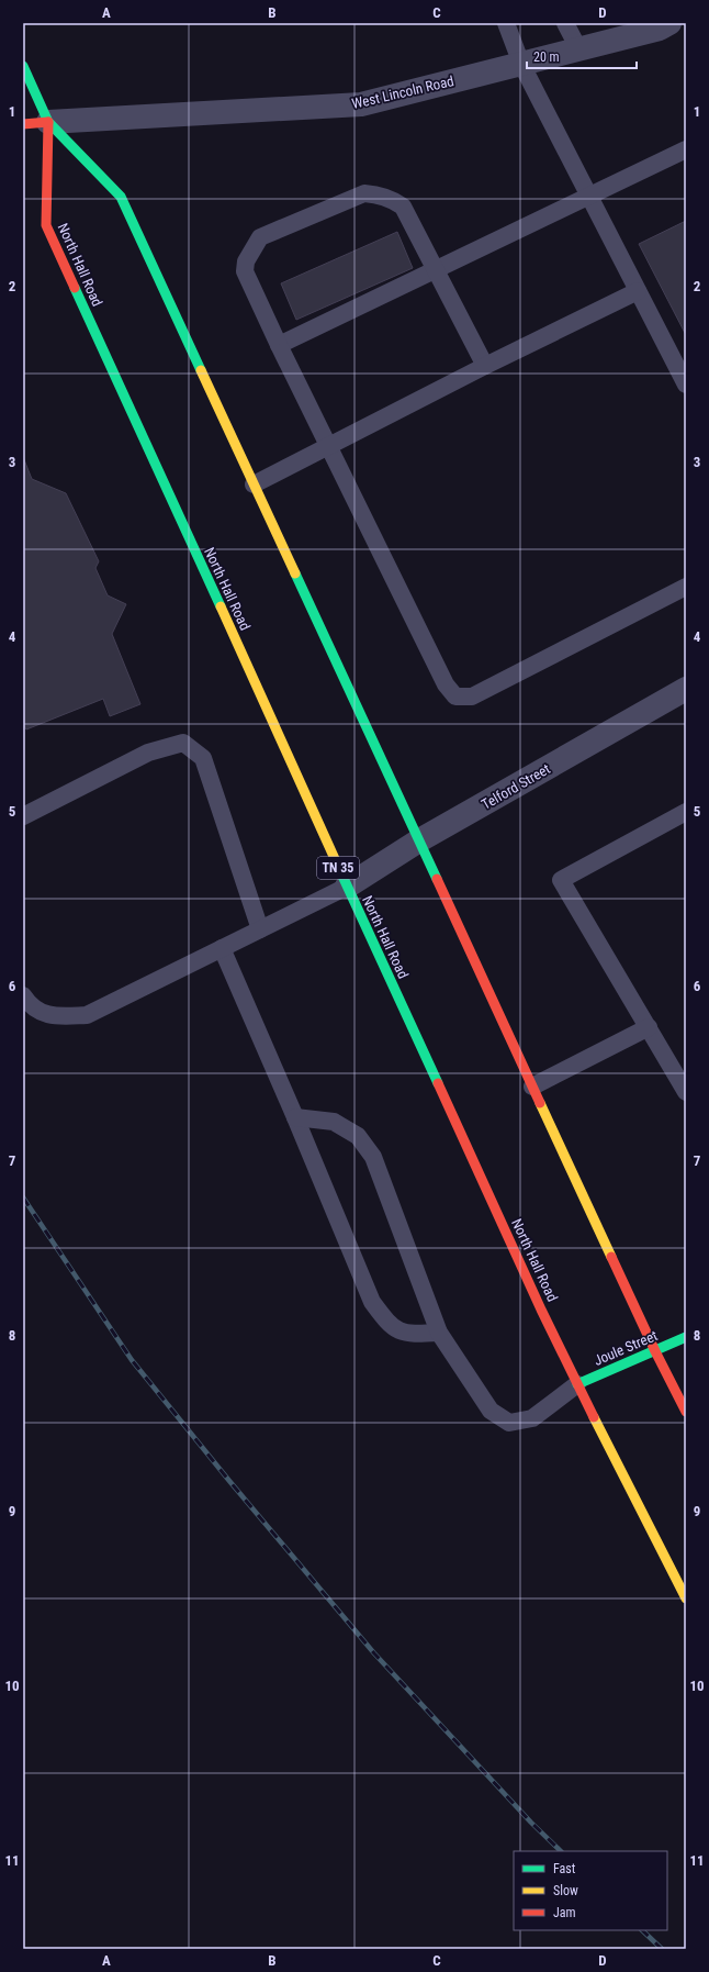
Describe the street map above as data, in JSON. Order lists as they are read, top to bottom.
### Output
{
  "streets": {
    "main road": ["North Hall Road", "TN 35", "Joule Street"],
    "street": ["West Lincoln Road", "Telford Street"]
  },
  "crossings": [
    ["West Lincoln Road", "North Hall Road"],
    ["North Hall Road", "Telford Street"],
    ["North Hall Road", "Joule Street"]
  ],
  "legend": ["Fast", "Slow", "Jam"],
  "scale_bar": "20 m",
  "grid": {
    "columns": [
      "A",
      "B",
      "C",
      "D"
    ],
    "rows": [
      "1",
      "2",
      "3",
      "4",
      "5",
      "6",
      "7",
      "8",
      "9",
      "10",
      "11"
    ]
  }
}
